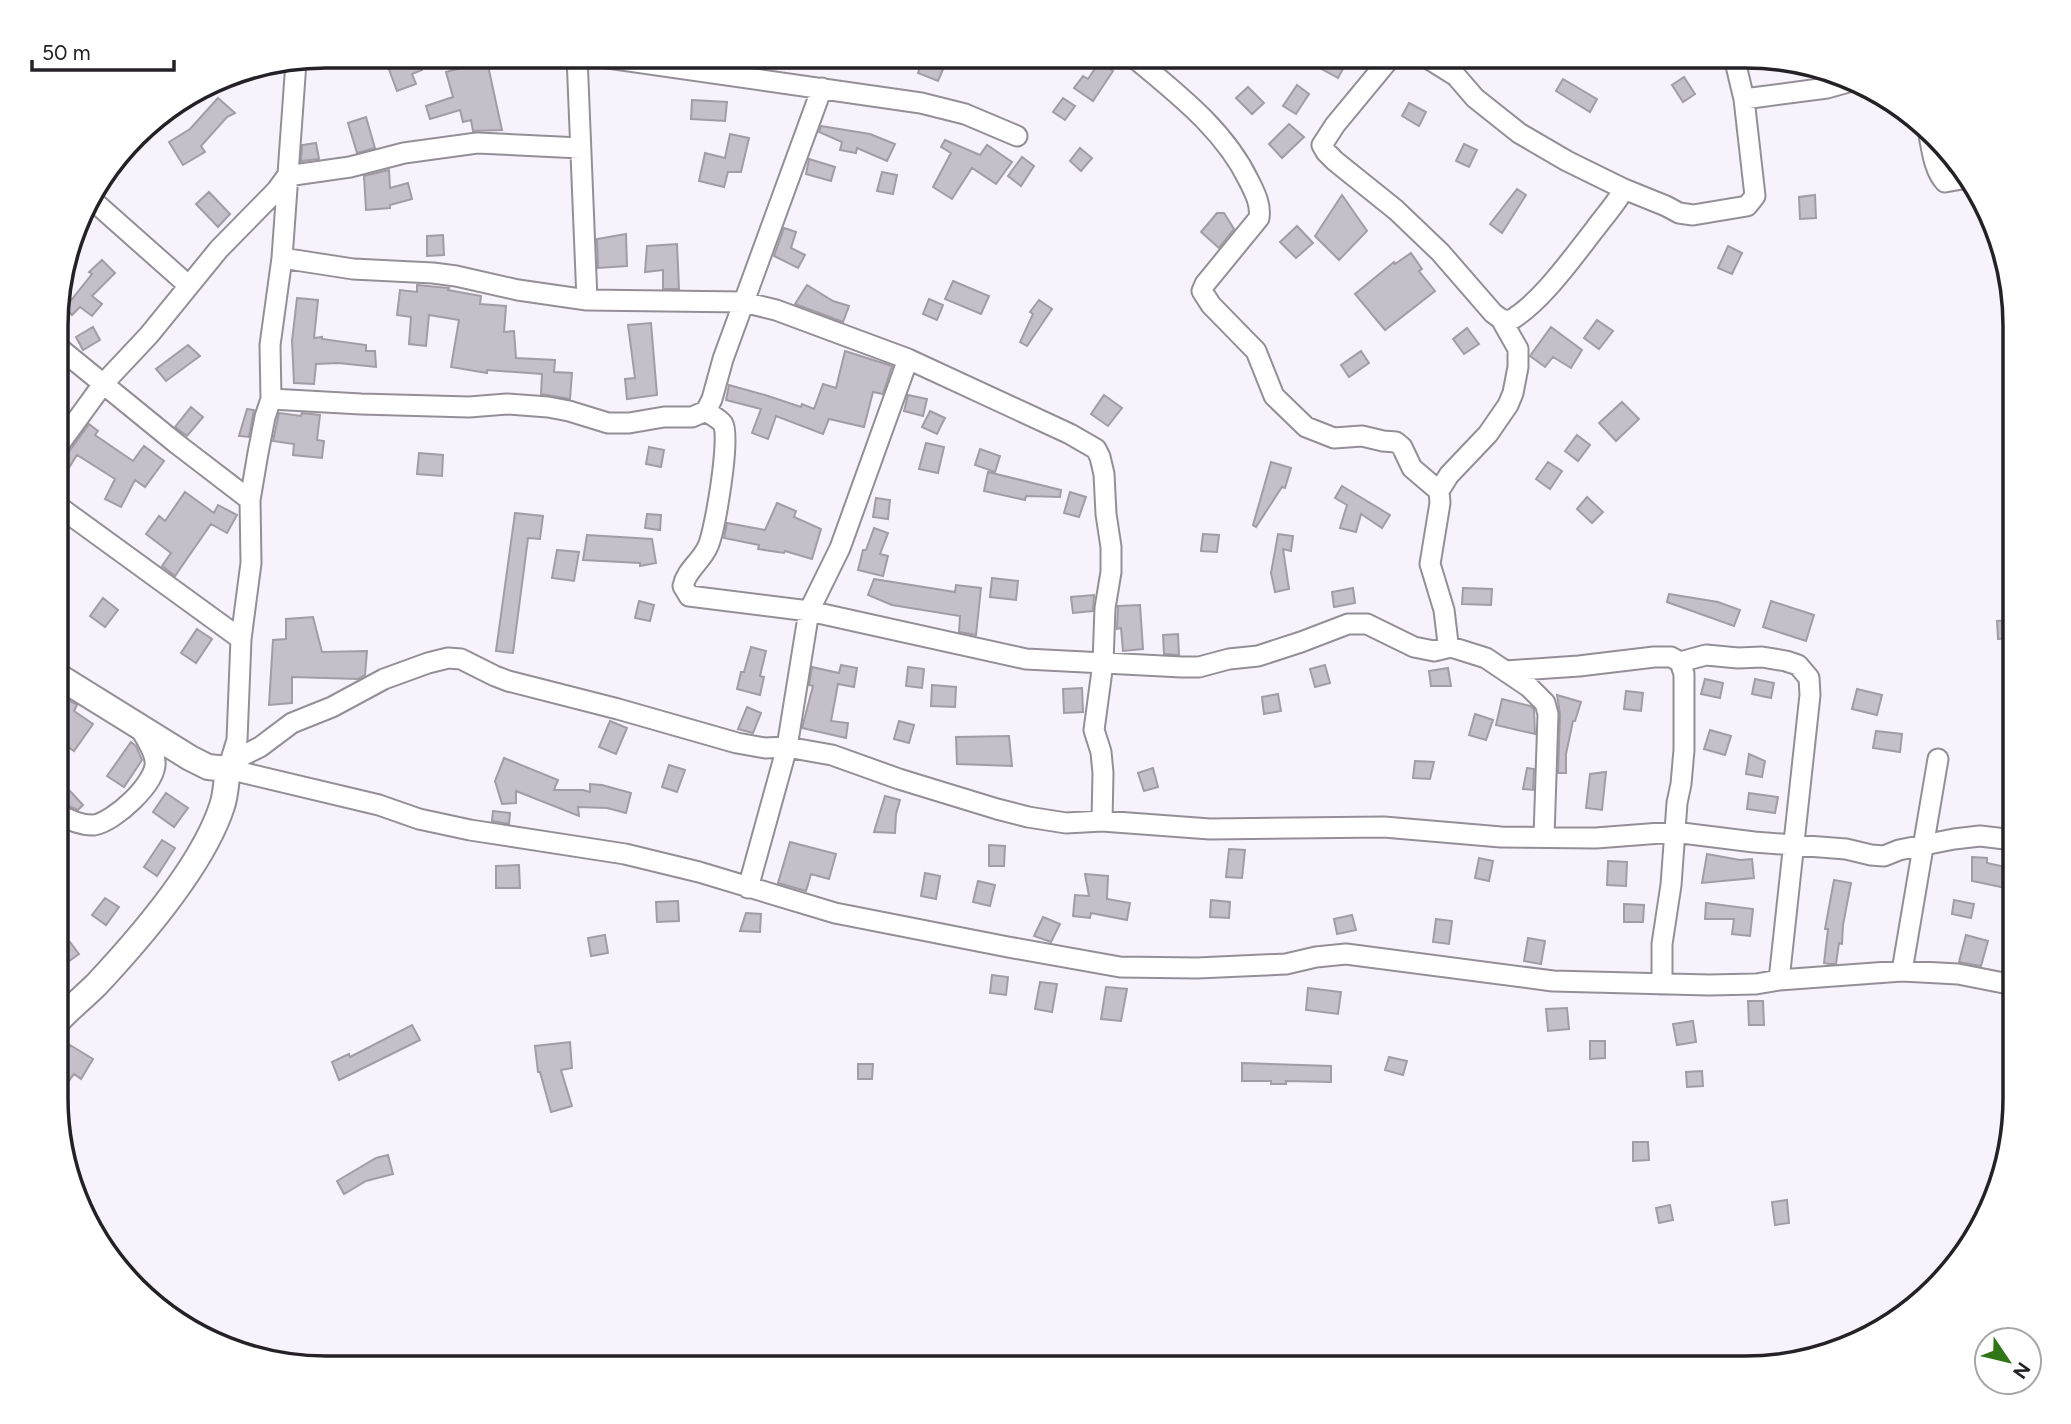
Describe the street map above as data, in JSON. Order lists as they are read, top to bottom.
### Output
{
  "scale_bar": "50 m",
  "north": "bottom right"
}
